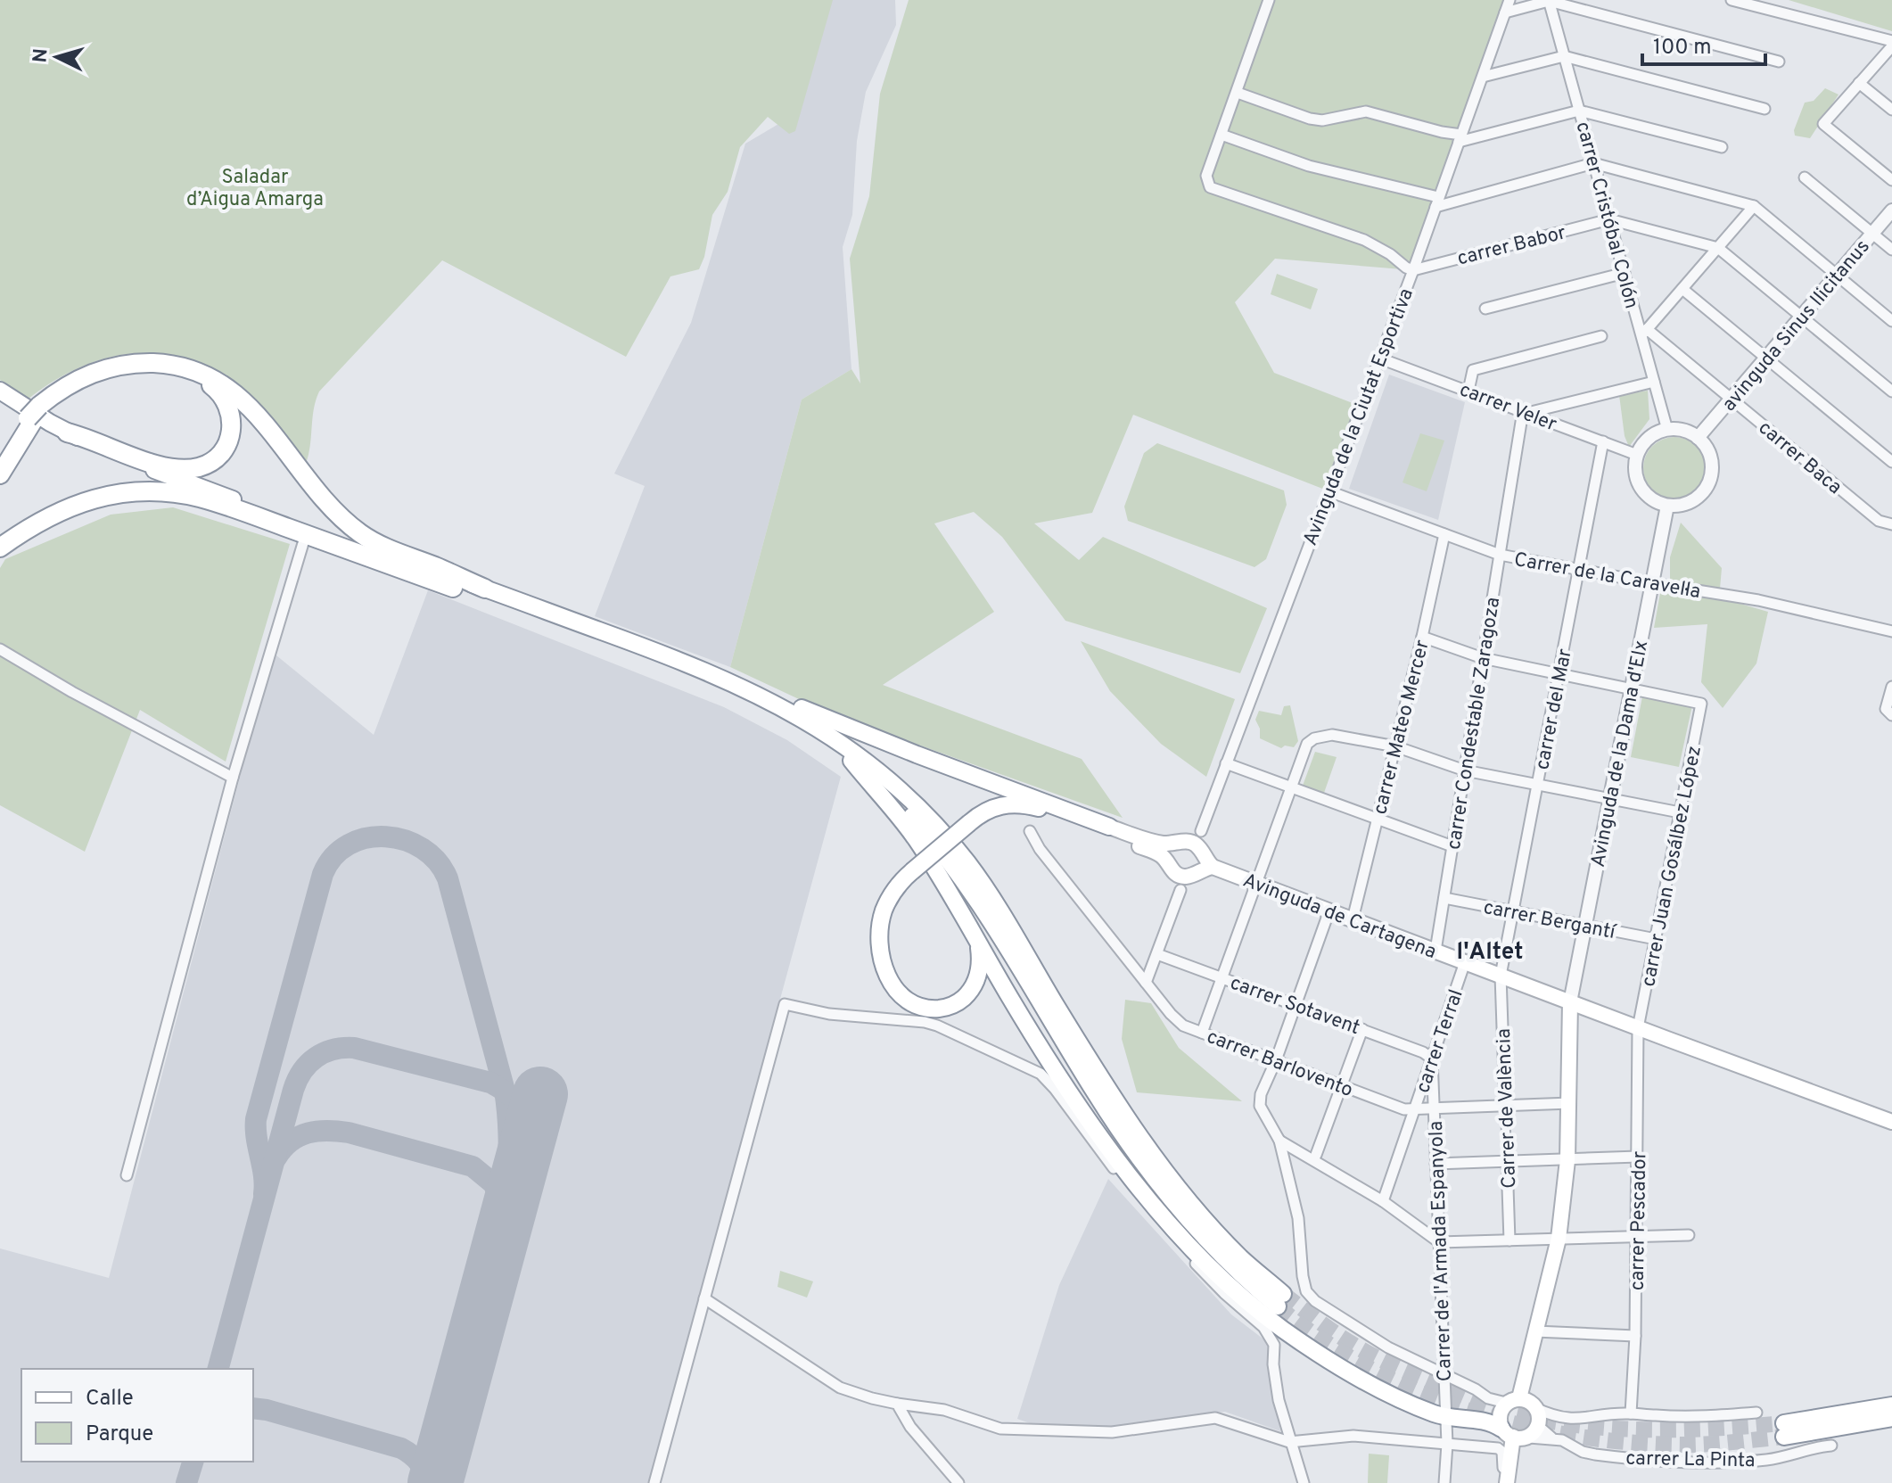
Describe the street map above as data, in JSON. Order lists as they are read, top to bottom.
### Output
{
  "streets": {
    "main road": ["Avinguda de Cartagena"],
    "street": [
      "carrer Cristóbal Colón",
      "carrer Babor",
      "avinguda Sinus Ilicitanus",
      "carrer Veler",
      "Avinguda de la Ciutat Esportiva",
      "carrer Baca",
      "Carrer de la Caravel·la",
      "carrer del Mar",
      "carrer Condestable Zaragoza",
      "carrer Mateo Mercer",
      "Avinguda de la Dama d'Elx",
      "carrer Juan Gosálbez López",
      "carrer Bergantí",
      "carrer Sotavent",
      "carrer Terral",
      "carrer Barlovento",
      "Carrer de València",
      "carrer Pescador",
      "Carrer de l'Armada Espanyola",
      "carrer La Pinta"
    ]
  },
  "crossings": [
    ["carrer Cristóbal Colón", "carrer Babor"],
    ["carrer Cristóbal Colón", "avinguda Sinus Ilicitanus"],
    ["carrer Cristóbal Colón", "carrer Veler"],
    ["carrer Cristóbal Colón", "carrer Baca"],
    ["carrer Cristóbal Colón", "Avinguda de la Dama d'Elx"],
    ["carrer Babor", "Avinguda de la Ciutat Esportiva"],
    ["avinguda Sinus Ilicitanus", "carrer Veler"],
    ["avinguda Sinus Ilicitanus", "carrer Baca"],
    ["avinguda Sinus Ilicitanus", "Avinguda de la Dama d'Elx"],
    ["carrer Veler", "Avinguda de la Ciutat Esportiva"],
    ["carrer Veler", "carrer del Mar"],
    ["carrer Veler", "carrer Condestable Zaragoza"],
    ["carrer Veler", "Avinguda de la Dama d'Elx"],
    ["Avinguda de la Ciutat Esportiva", "Carrer de la Caravel·la"],
    ["Carrer de la Caravel·la", "carrer del Mar"],
    ["Carrer de la Caravel·la", "carrer Condestable Zaragoza"],
    ["Carrer de la Caravel·la", "carrer Mateo Mercer"],
    ["Carrer de la Caravel·la", "Avinguda de la Dama d'Elx"],
    ["carrer del Mar", "Avinguda de Cartagena"],
    ["carrer del Mar", "carrer Bergantí"],
    ["carrer del Mar", "Carrer de València"],
    ["carrer Condestable Zaragoza", "Avinguda de Cartagena"],
    ["carrer Condestable Zaragoza", "carrer Bergantí"],
    ["carrer Mateo Mercer", "Avinguda de Cartagena"],
    ["Avinguda de la Dama d'Elx", "carrer Juan Gosálbez López"],
    ["Avinguda de la Dama d'Elx", "Avinguda de Cartagena"],
    ["Avinguda de la Dama d'Elx", "carrer Bergantí"],
    ["carrer Juan Gosálbez López", "Avinguda de Cartagena"],
    ["carrer Juan Gosálbez López", "carrer Bergantí"],
    ["carrer Juan Gosálbez López", "carrer Pescador"],
    ["Avinguda de Cartagena", "carrer Terral"],
    ["Avinguda de Cartagena", "Carrer de València"],
    ["Avinguda de Cartagena", "carrer Pescador"],
    ["carrer Sotavent", "carrer Terral"],
    ["carrer Sotavent", "Carrer de l'Armada Espanyola"],
    ["carrer Terral", "carrer Barlovento"],
    ["carrer Terral", "Carrer de l'Armada Espanyola"],
    ["carrer Barlovento", "Carrer de València"],
    ["carrer Barlovento", "Carrer de l'Armada Espanyola"]
  ],
  "districts": ["l'Altet"],
  "parks": ["Saladar d’Aigua Amarga"],
  "legend": ["Calle", "Parque"],
  "scale_bar": "100 m",
  "north": "left"
}
